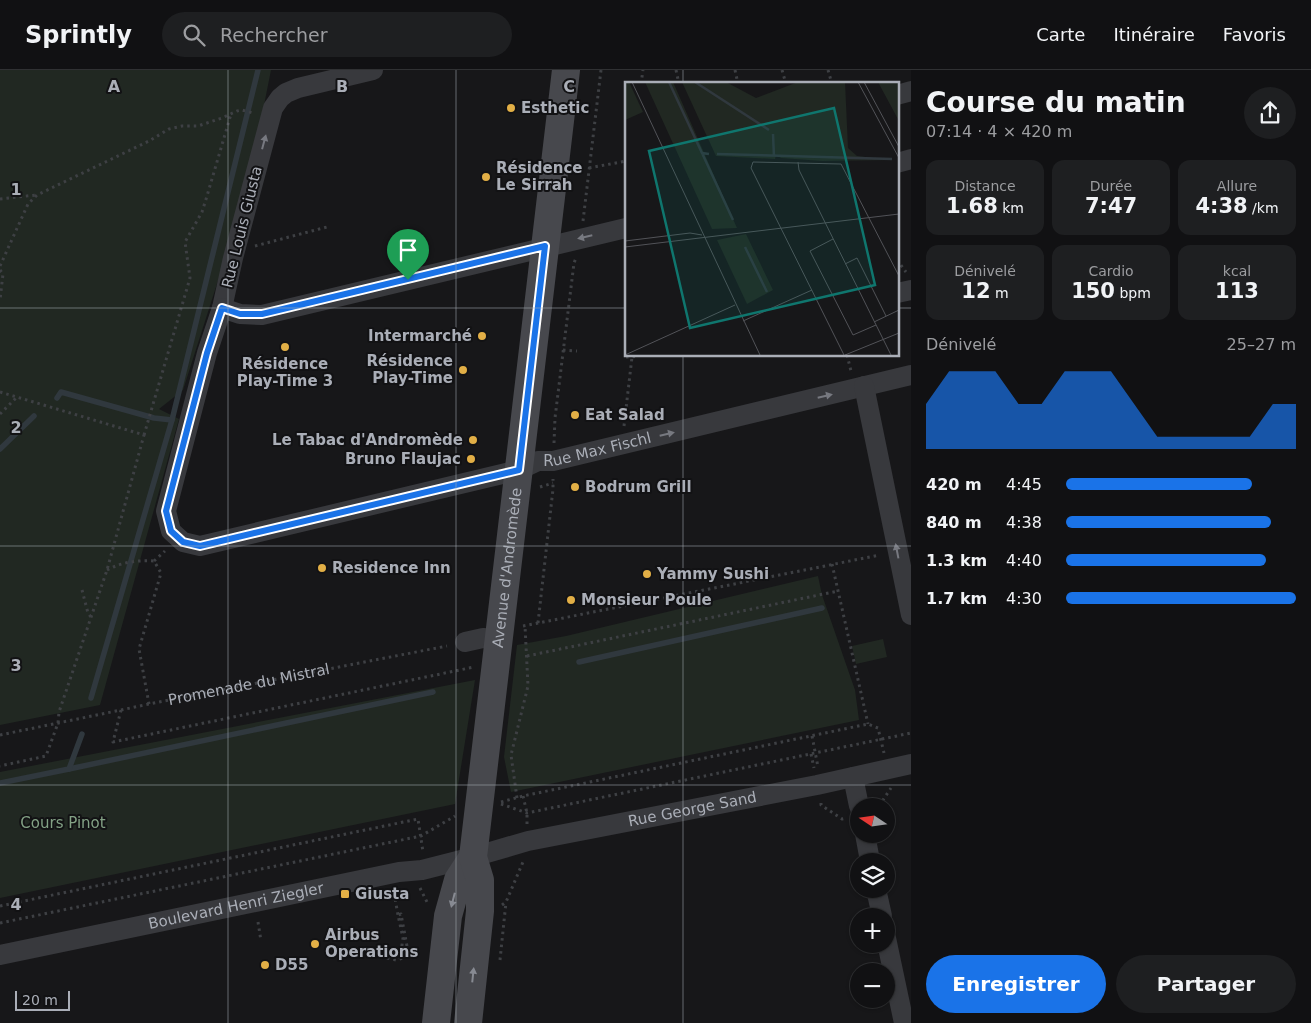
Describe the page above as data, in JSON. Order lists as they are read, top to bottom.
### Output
{
  "streets": {
    "street": [
      "Rue Louis Giusta",
      "Rue Max Fischl",
      "Avenue d'Andromède",
      "Rue George Sand",
      "Boulevard Henri Ziegler"
    ],
    "path": ["Promenade du Mistral"]
  },
  "crossings": [
    ["Rue Louis Giusta", "Rue Max Fischl"],
    ["Rue Max Fischl", "Avenue d'Andromède"],
    ["Avenue d'Andromède", "Rue George Sand"],
    ["Avenue d'Andromède", "Boulevard Henri Ziegler"],
    ["Rue George Sand", "Boulevard Henri Ziegler"]
  ],
  "one_way": ["Rue Louis Giusta", "Rue Max Fischl"],
  "parks": ["Cours Pinot"],
  "places": {
    "other": [
      "Esthetic",
      "Résidence Le Sirrah",
      "Intermarché",
      "Résidence Play-Time 3",
      "Résidence Play-Time",
      "Eat Salad",
      "Le Tabac d'Andromède",
      "Bruno Flaujac",
      "Bodrum Grill",
      "Residence Inn",
      "Yammy Sushi",
      "Monsieur Poule",
      "Airbus Operations",
      "D55"
    ],
    "transit": ["Giusta"]
  },
  "scale_bar": "20 m",
  "north": "left",
  "page": {
    "header": "Sprintly",
    "search": "Rechercher",
    "nav": ["Carte", "Itinéraire", "Favoris"],
    "heading": ["Course du matin", "07:14 · 4 × 420 m"],
    "stats": [
      ["Distance", "1.68 km"],
      ["Durée", "7:47"],
      ["Allure", "4:38 /km"],
      ["Dénivelé", "12 m"],
      ["Cardio", "150 bpm"],
      ["kcal", "113"]
    ],
    "chart": ["Dénivelé", "25–27 m"],
    "list": [
      {
        "name": "420 m",
        "note": "4:45"
      },
      {
        "name": "840 m",
        "note": "4:38"
      },
      {
        "name": "1.3 km",
        "note": "4:40"
      },
      {
        "name": "1.7 km",
        "note": "4:30"
      }
    ],
    "map_buttons": ["+", "−"],
    "buttons": ["Enregistrer", "Partager"],
    "scale": "20 m"
  },
  "grid": {
    "columns": ["A", "B", "C"],
    "rows": [
      "1",
      "2",
      "3",
      "4"
    ]
  }
}
